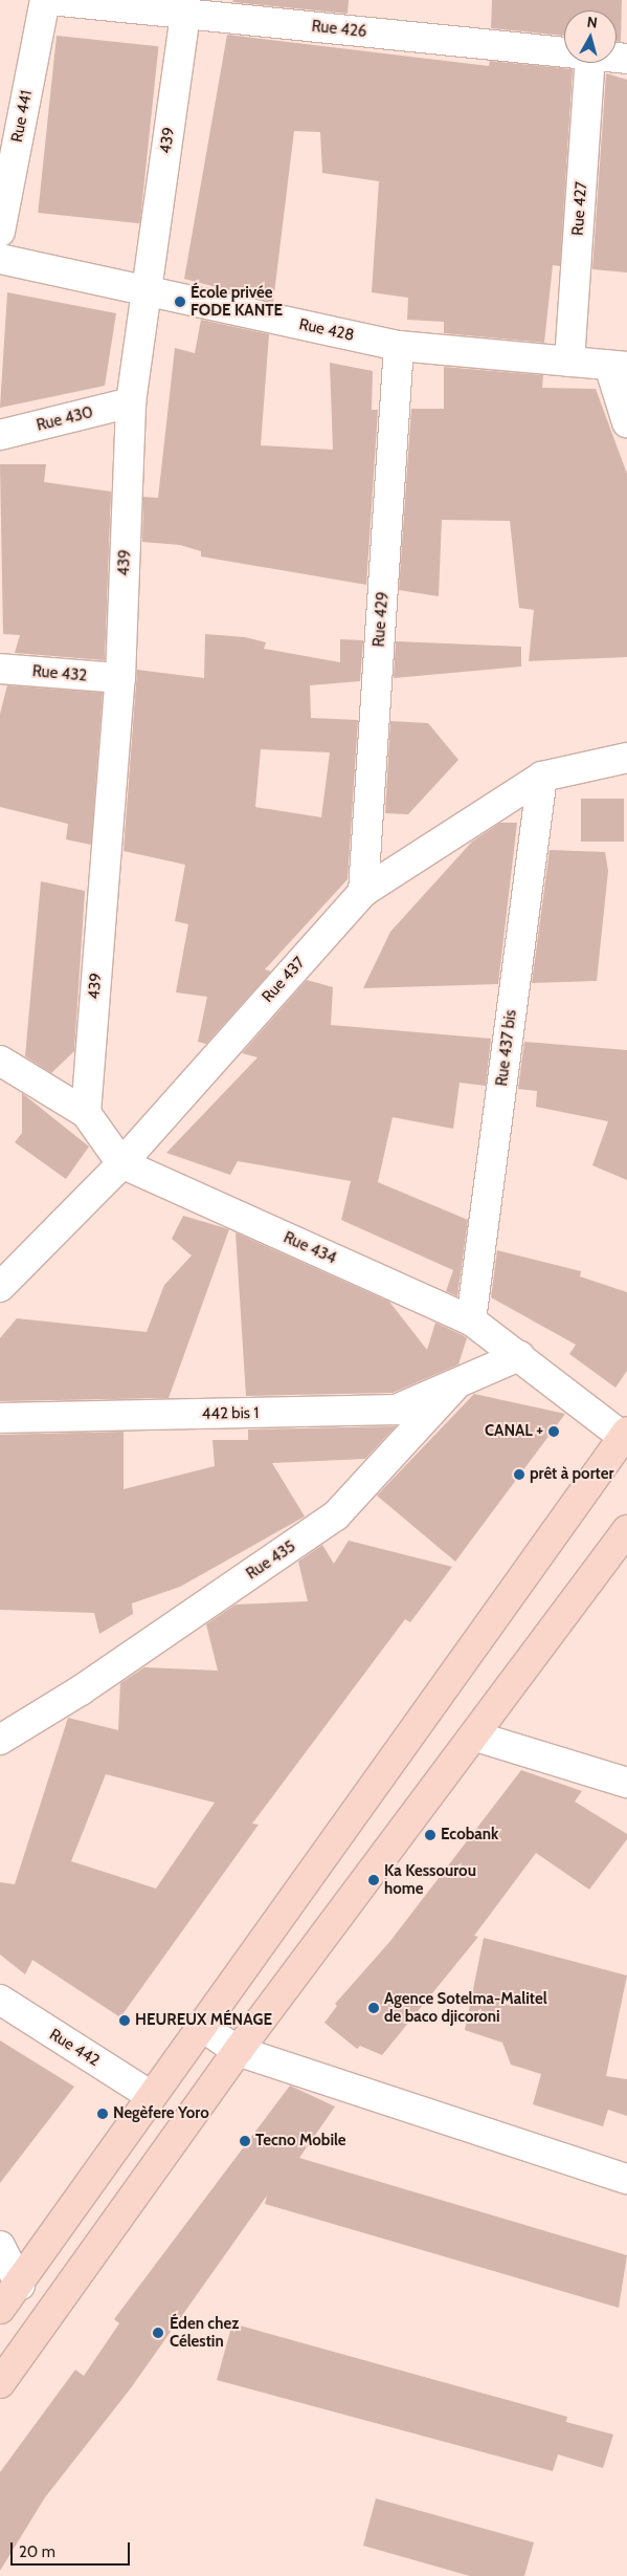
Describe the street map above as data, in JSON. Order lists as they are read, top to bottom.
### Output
{
  "streets": {
    "street": [
      "Rue 426",
      "Rue 441",
      "439",
      "Rue 427",
      "Rue 428",
      "Rue 430",
      "Rue 429",
      "Rue 432",
      "Rue 437",
      "Rue 437 bis",
      "Rue 434",
      "442 bis 1",
      "Rue 435",
      "Rue 442"
    ]
  },
  "crossings": [
    ["Rue 426", "439"],
    ["439", "Rue 428"],
    ["439", "Rue 430"],
    ["439", "Rue 432"],
    ["Rue 427", "Rue 428"],
    ["Rue 428", "Rue 429"],
    ["Rue 429", "Rue 437"],
    ["Rue 437", "Rue 437 bis"],
    ["Rue 437", "Rue 434"],
    ["Rue 437 bis", "Rue 434"],
    ["Rue 434", "Rue 435"],
    ["442 bis 1", "Rue 435"]
  ],
  "places": [
    "École privée FODE KANTE",
    "CANAL +",
    "prêt à porter",
    "Ecobank",
    "Ka Kessourou home",
    "Agence Sotelma-Malitel de baco djicoroni",
    "HEUREUX MÉNAGE",
    "Negèfere Yoro",
    "Tecno Mobile",
    "Éden chez Célestin"
  ],
  "scale_bar": "20 m",
  "north": "top"
}
